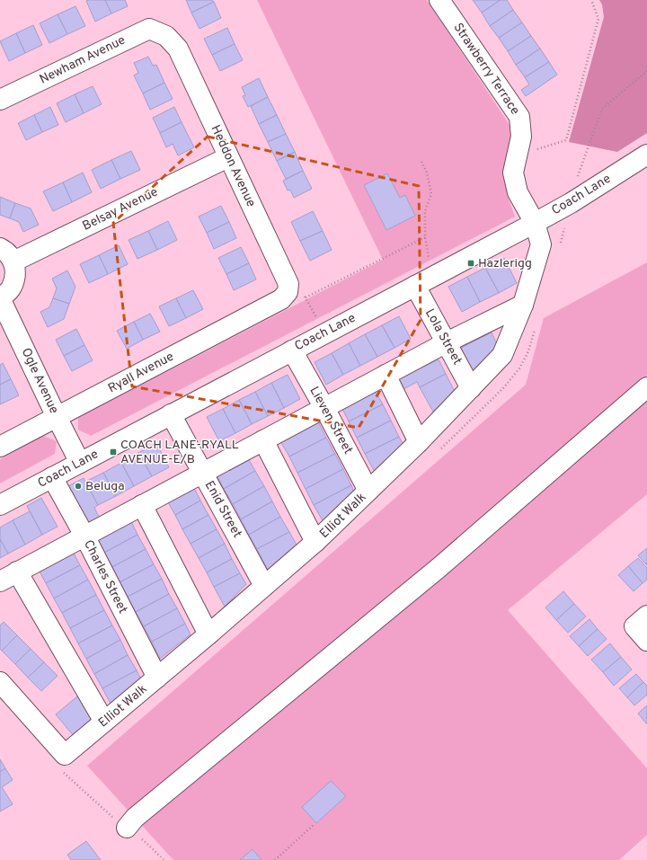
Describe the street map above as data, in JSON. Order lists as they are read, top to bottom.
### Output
{
  "streets": {
    "street": [
      "Newham Avenue",
      "Strawberry Terrace",
      "Heddon Avenue",
      "Coach Lane",
      "Belsay Avenue",
      "Lola Street",
      "Ryall Avenue",
      "Ogle Avenue",
      "Lieven Street",
      "Enid Street",
      "Elliot Walk",
      "Charles Street"
    ]
  },
  "crossings": [
    ["Newham Avenue", "Heddon Avenue"],
    ["Strawberry Terrace", "Coach Lane"],
    ["Strawberry Terrace", "Elliot Walk"],
    ["Heddon Avenue", "Belsay Avenue"],
    ["Heddon Avenue", "Ryall Avenue"],
    ["Coach Lane", "Lola Street"],
    ["Coach Lane", "Ogle Avenue"],
    ["Coach Lane", "Lieven Street"],
    ["Coach Lane", "Enid Street"],
    ["Coach Lane", "Elliot Walk"],
    ["Coach Lane", "Charles Street"],
    ["Lola Street", "Elliot Walk"],
    ["Ryall Avenue", "Ogle Avenue"],
    ["Lieven Street", "Elliot Walk"],
    ["Enid Street", "Elliot Walk"],
    ["Elliot Walk", "Charles Street"]
  ],
  "places": {
    "transit": ["Hazlerigg", "COACH LANE-RYALL AVENUE-E/B"],
    "other": ["Beluga"]
  }
}
